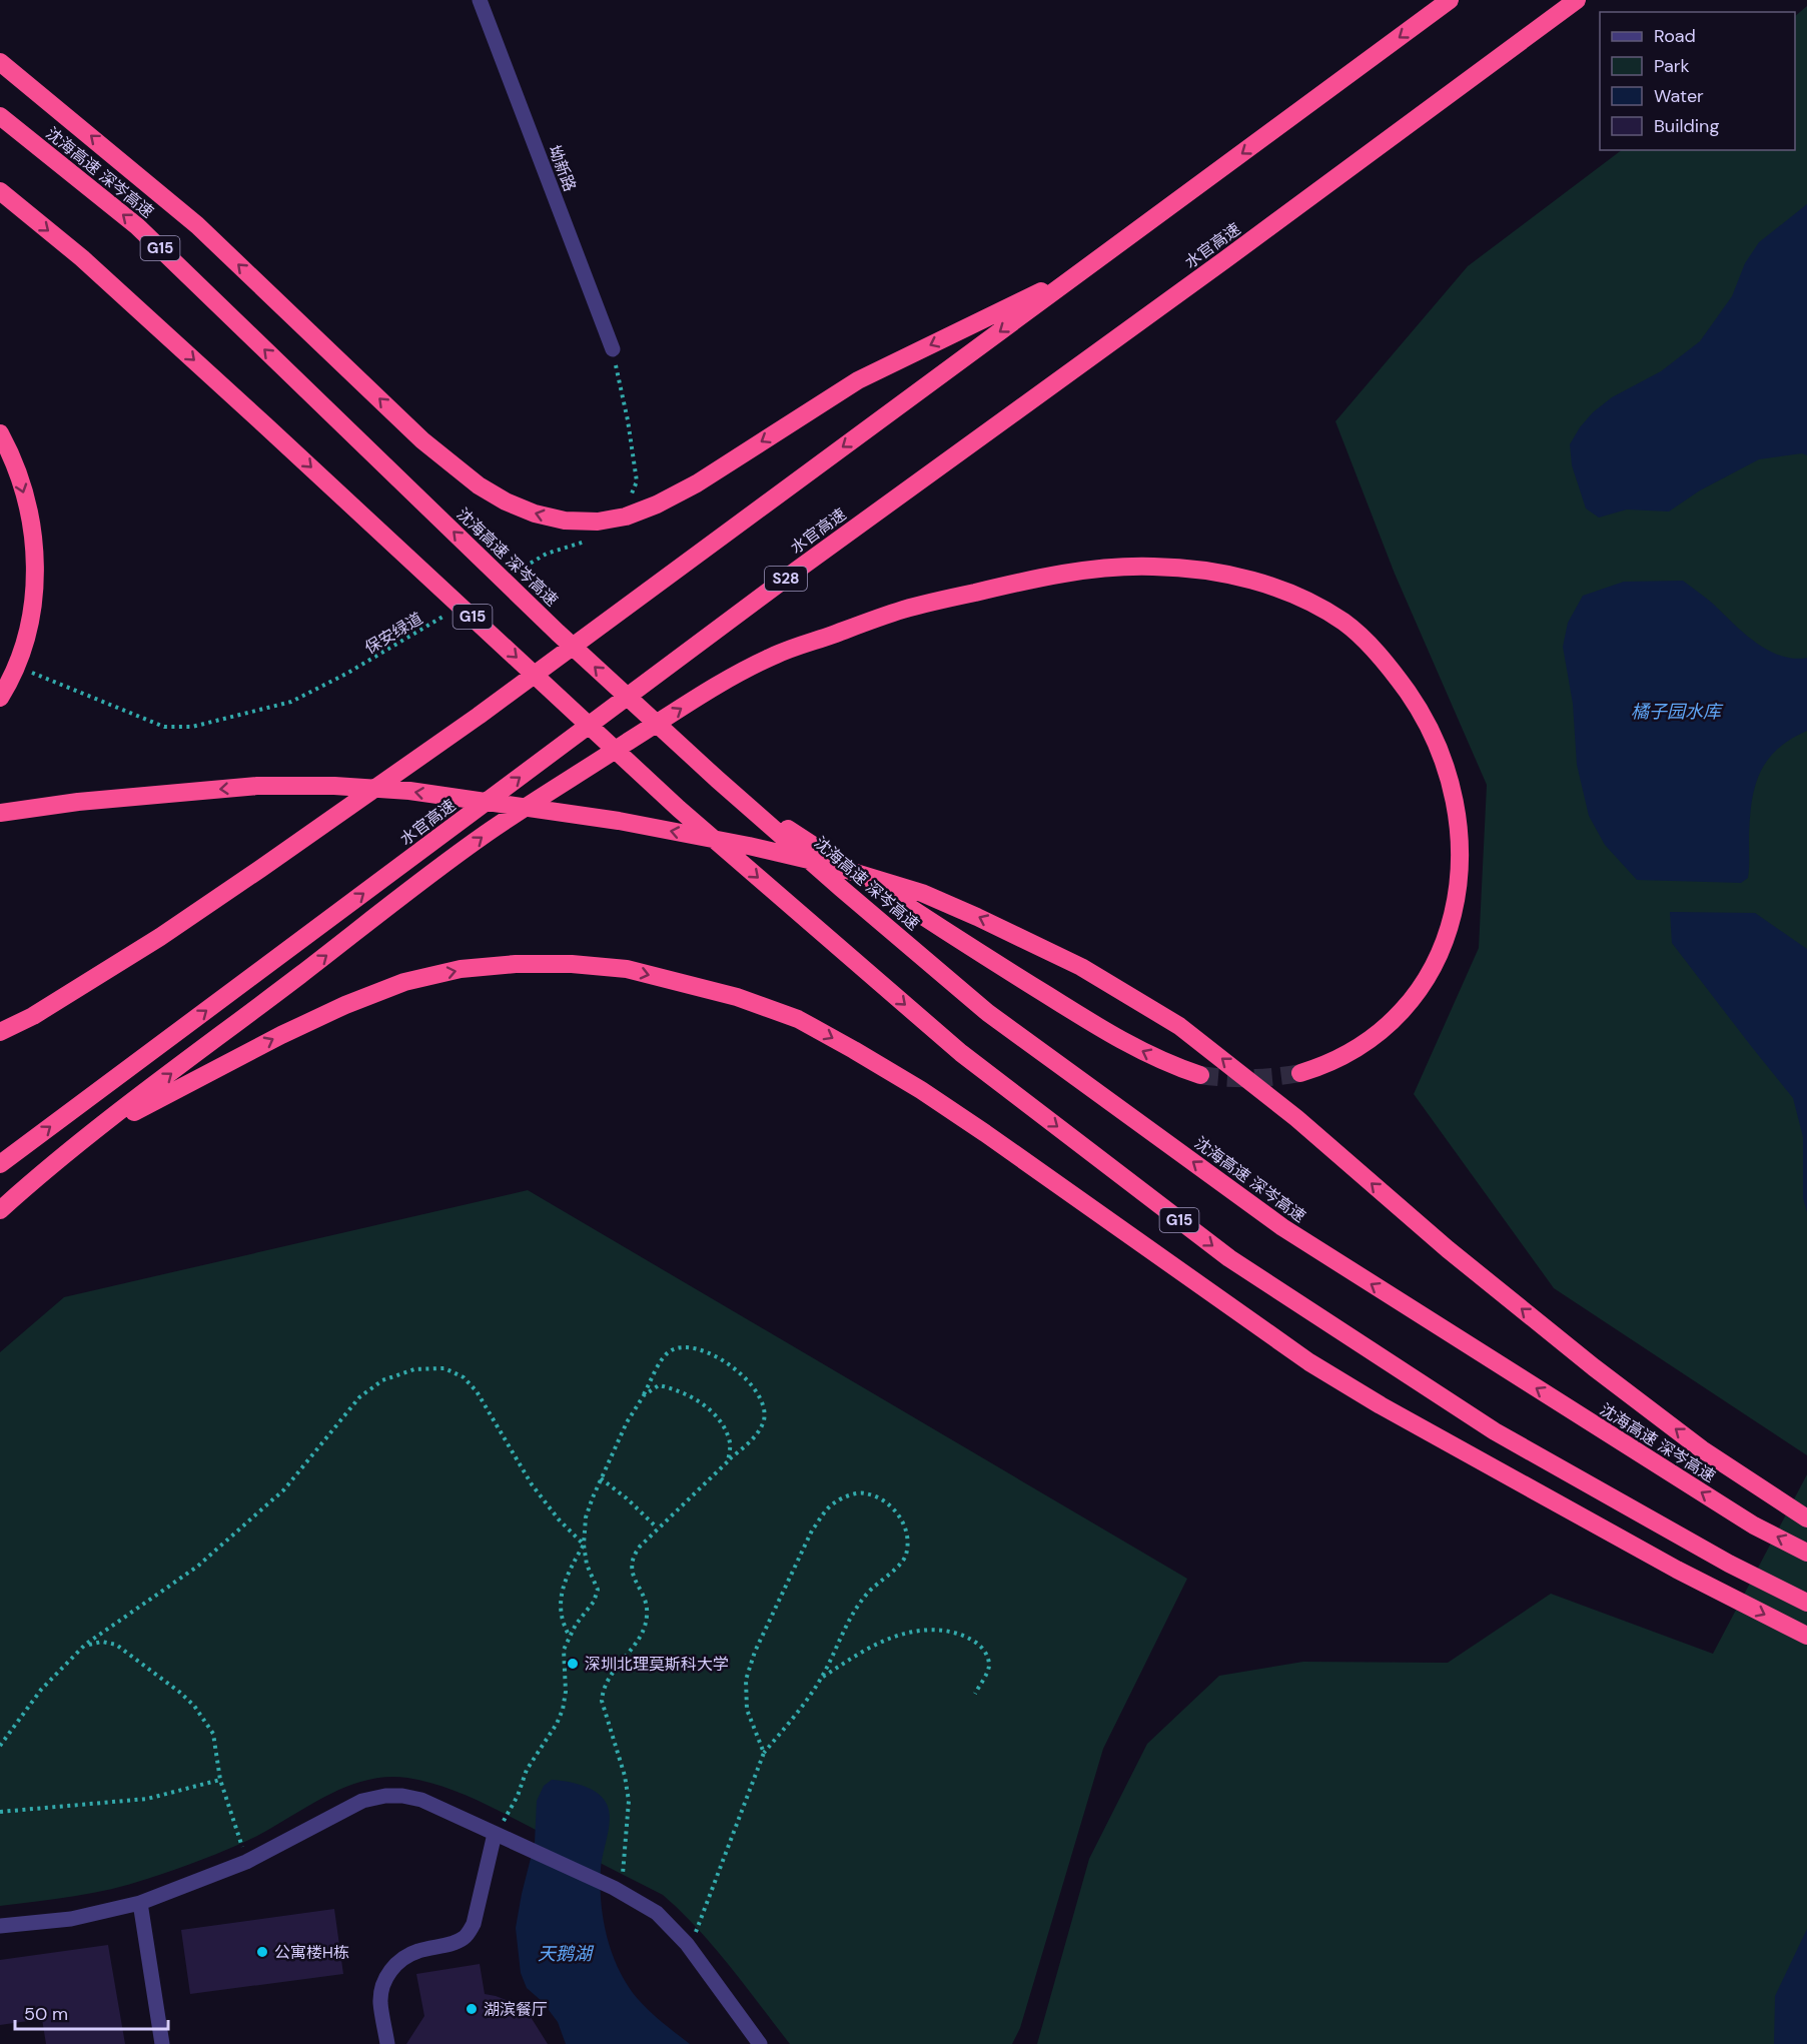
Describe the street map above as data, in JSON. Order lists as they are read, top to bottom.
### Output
{
  "streets": {
    "highway": [
      "沈海高速 深岑高速",
      "水官高速",
      "G15",
      "S28"
    ],
    "street": ["坳新路"],
    "path": ["保安绿道"]
  },
  "water": ["橘子园水库", "天鹅湖"],
  "places": ["深圳北理莫斯科大学", "公寓楼H栋", "湖滨餐厅"],
  "legend": [
    "Road",
    "Park",
    "Water",
    "Building"
  ],
  "scale_bar": "50 m"
}
